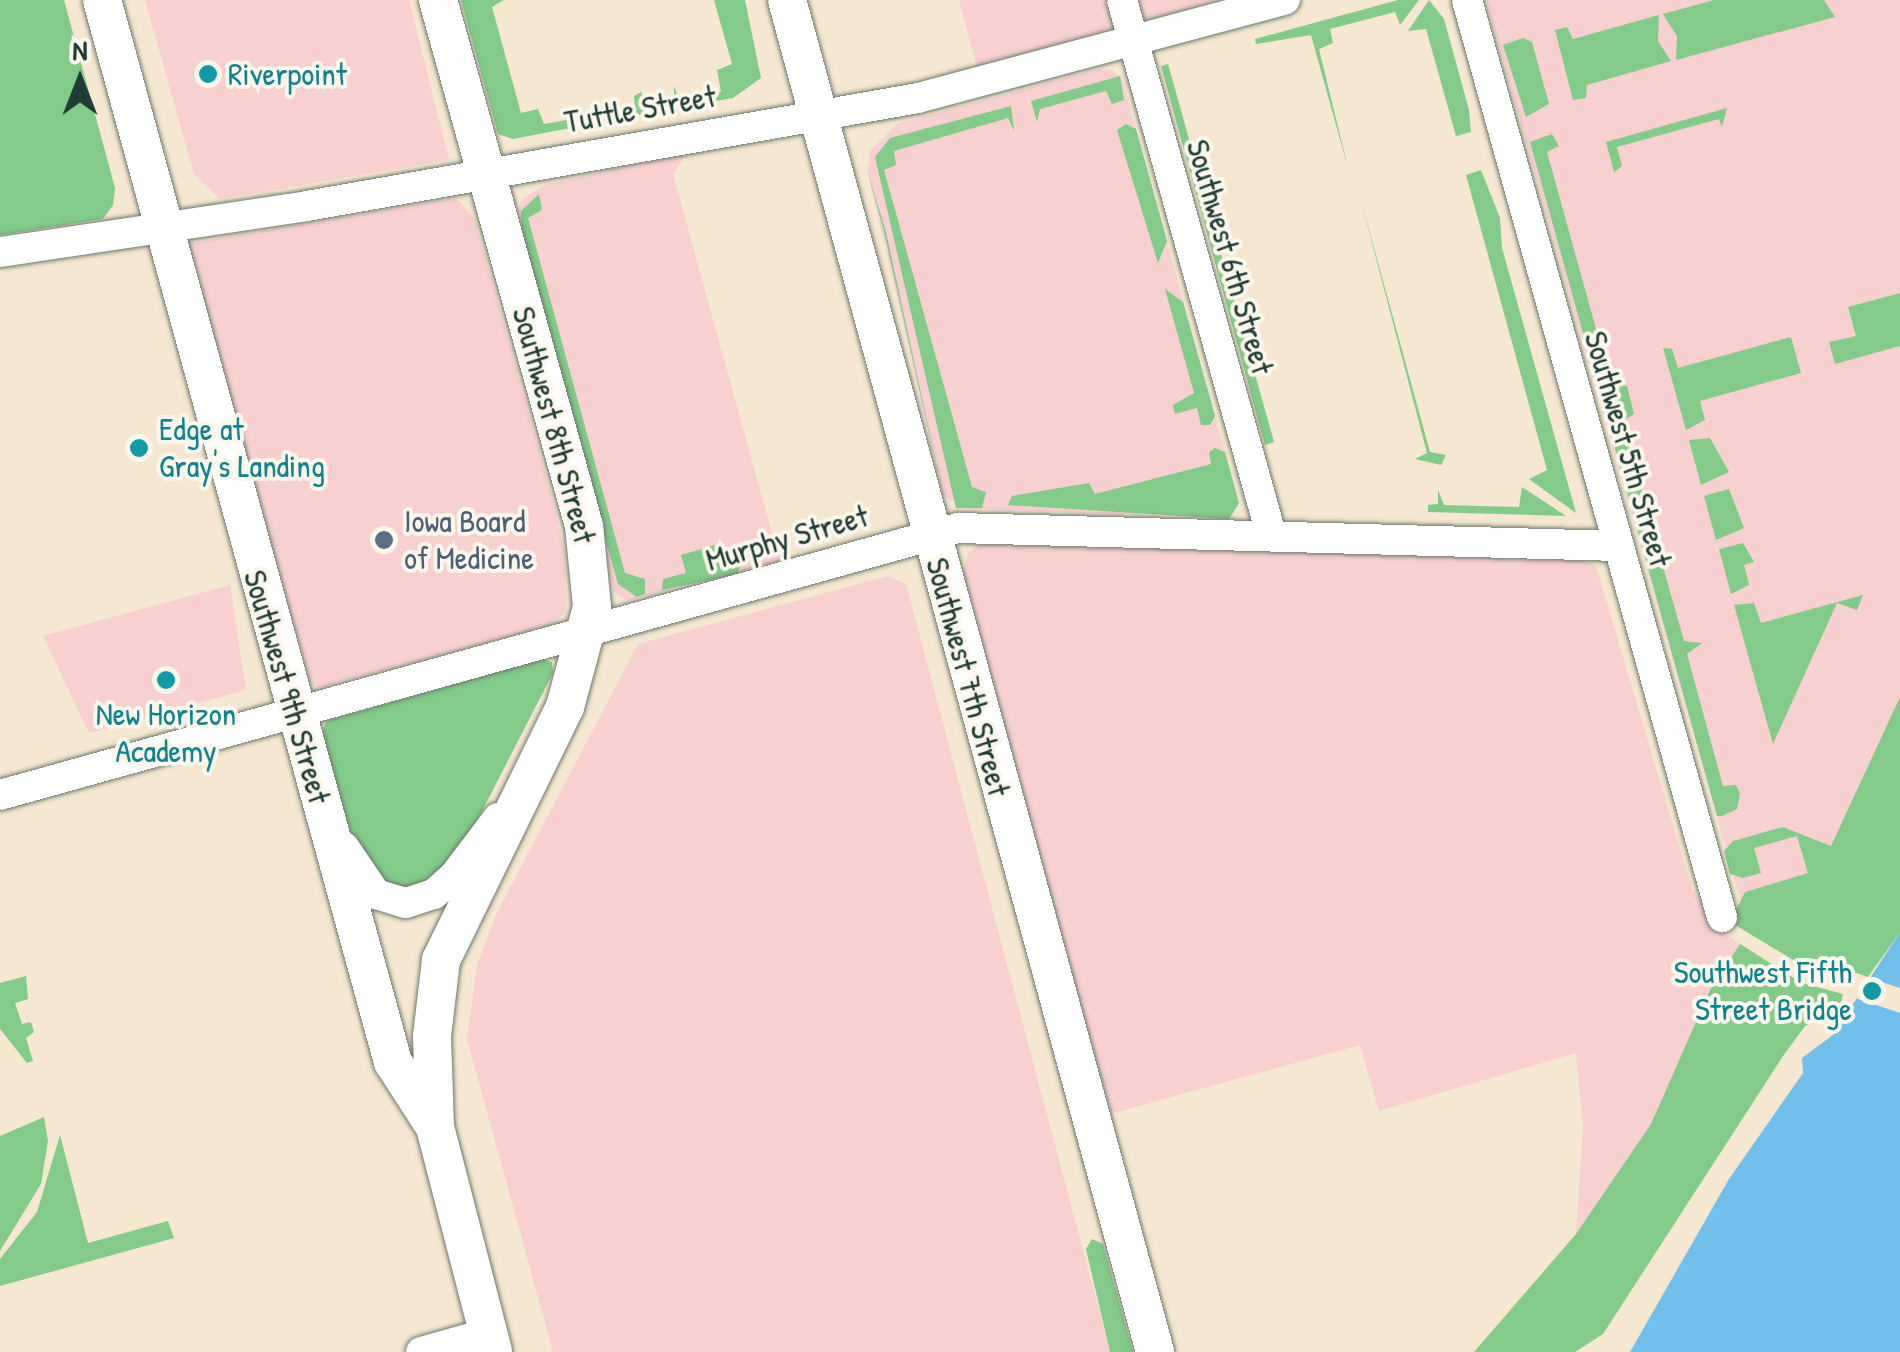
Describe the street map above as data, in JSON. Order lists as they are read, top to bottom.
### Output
{
  "streets": {
    "main road": ["Southwest 8th Street", "Southwest 7th Street", "Southwest 9th Street"],
    "street": [
      "Tuttle Street",
      "Southwest 6th Street",
      "Southwest 5th Street",
      "Murphy Street"
    ]
  },
  "crossings": [
    ["Tuttle Street", "Southwest 6th Street"],
    ["Tuttle Street", "Southwest 8th Street"],
    ["Tuttle Street", "Southwest 7th Street"],
    ["Tuttle Street", "Southwest 9th Street"],
    ["Southwest 6th Street", "Murphy Street"],
    ["Southwest 8th Street", "Murphy Street"],
    ["Southwest 8th Street", "Southwest 9th Street"],
    ["Southwest 5th Street", "Murphy Street"],
    ["Murphy Street", "Southwest 7th Street"],
    ["Murphy Street", "Southwest 9th Street"]
  ],
  "places": [
    "Riverpoint",
    "Edge at Gray's Landing",
    "Iowa Board of Medicine",
    "New Horizon Academy",
    "Southwest Fifth Street Bridge"
  ],
  "north": "top"
}
